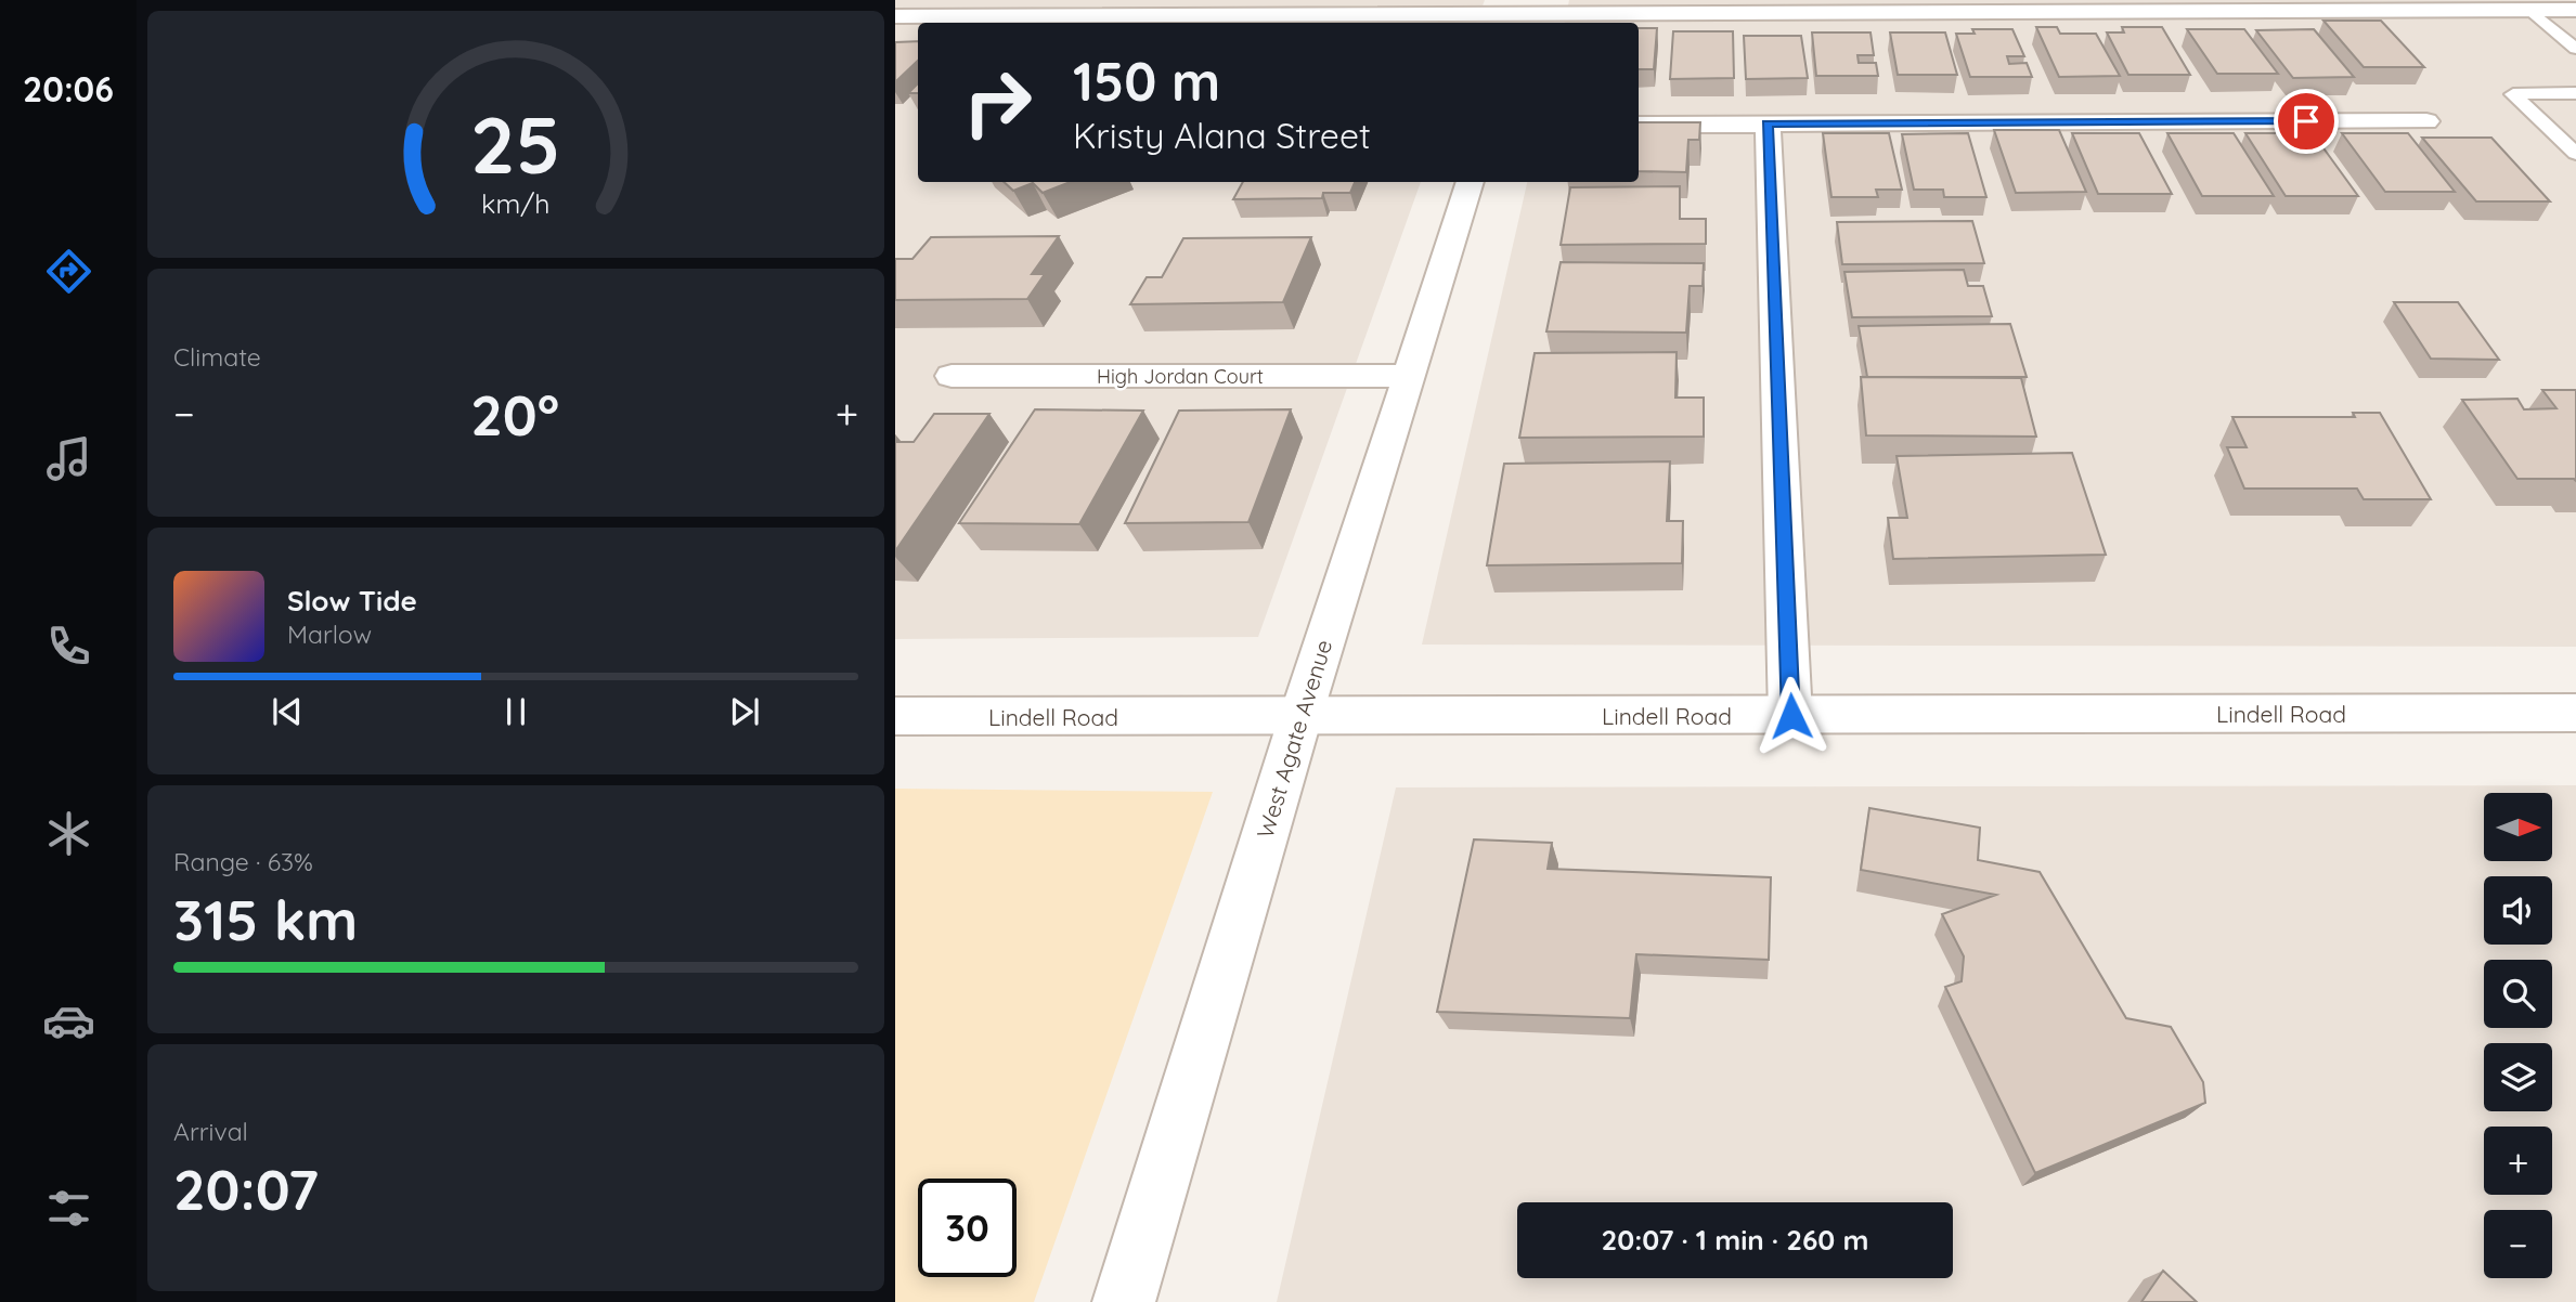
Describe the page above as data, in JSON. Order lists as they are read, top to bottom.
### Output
{
  "streets": {
    "street": ["High Jordan Court", "Lindell Road", "West Agate Avenue"]
  },
  "crossings": [
    ["High Jordan Court", "West Agate Avenue"],
    ["Lindell Road", "West Agate Avenue"]
  ],
  "north": "right",
  "page": {
    "tabs": "20:06",
    "turn": ["150 m", "Kristy Alana Street"],
    "tile": [
      "Climate",
      ["Range · 63%", "315 km"],
      ["Arrival", "20:07"]
    ],
    "heat": ["−", "20°", "+"],
    "song": ["Slow Tide", "Marlow"],
    "map_buttons": ["+", "−"],
    "limit": "30",
    "trip": "20:07 · 1 min · 260 m",
    "gauge": ["25", "km/h"]
  }
}
